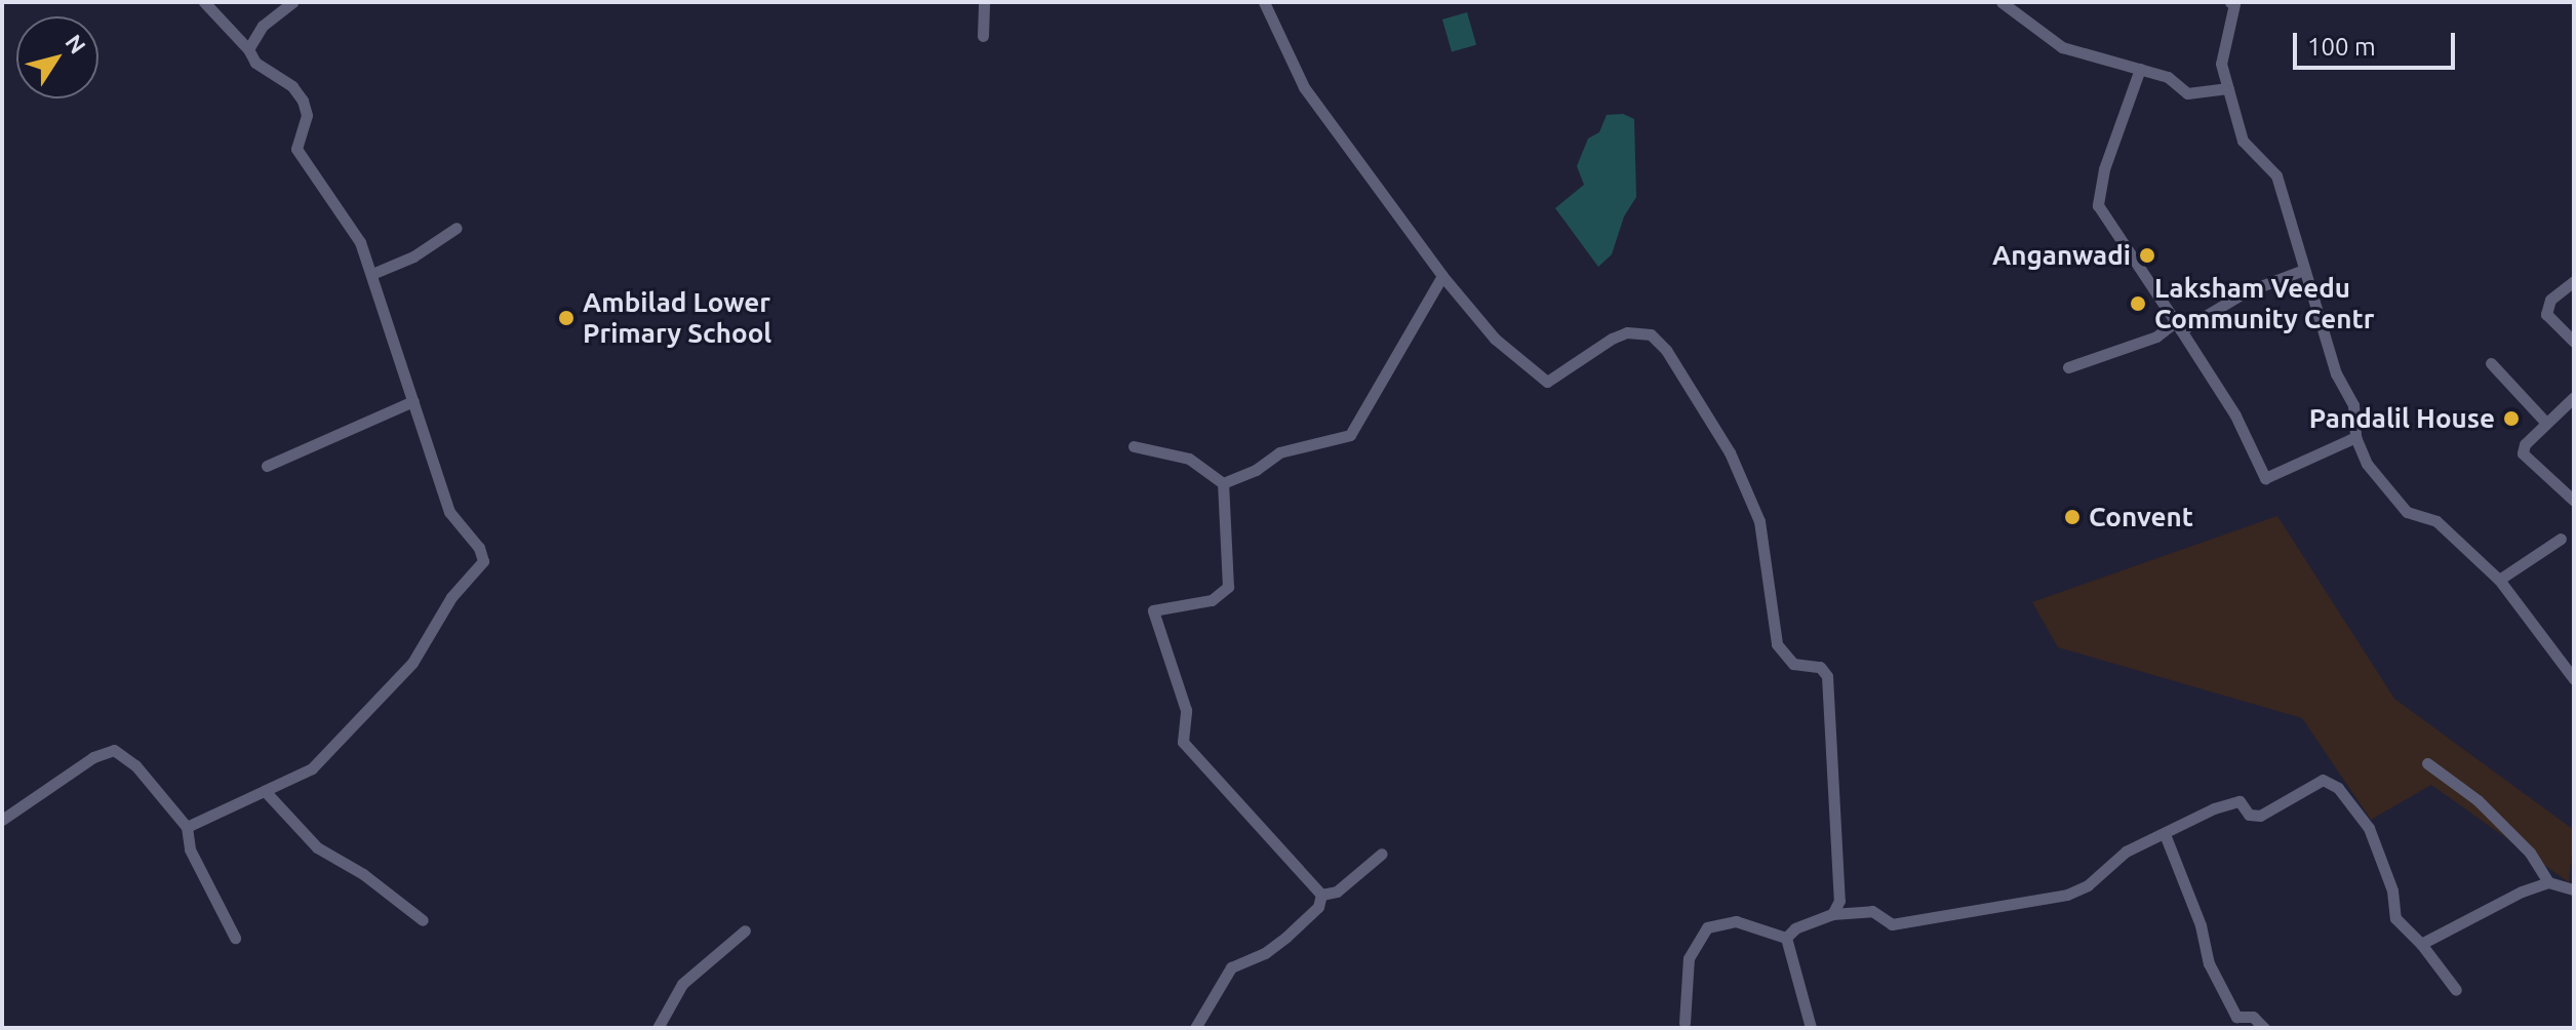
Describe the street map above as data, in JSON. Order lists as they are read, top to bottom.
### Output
{
  "places": [
    "Anganwadi",
    "Laksham Veedu Community Centr",
    "Ambilad Lower Primary School",
    "Pandalil House",
    "Convent"
  ],
  "scale_bar": "100 m",
  "north": "top right"
}
